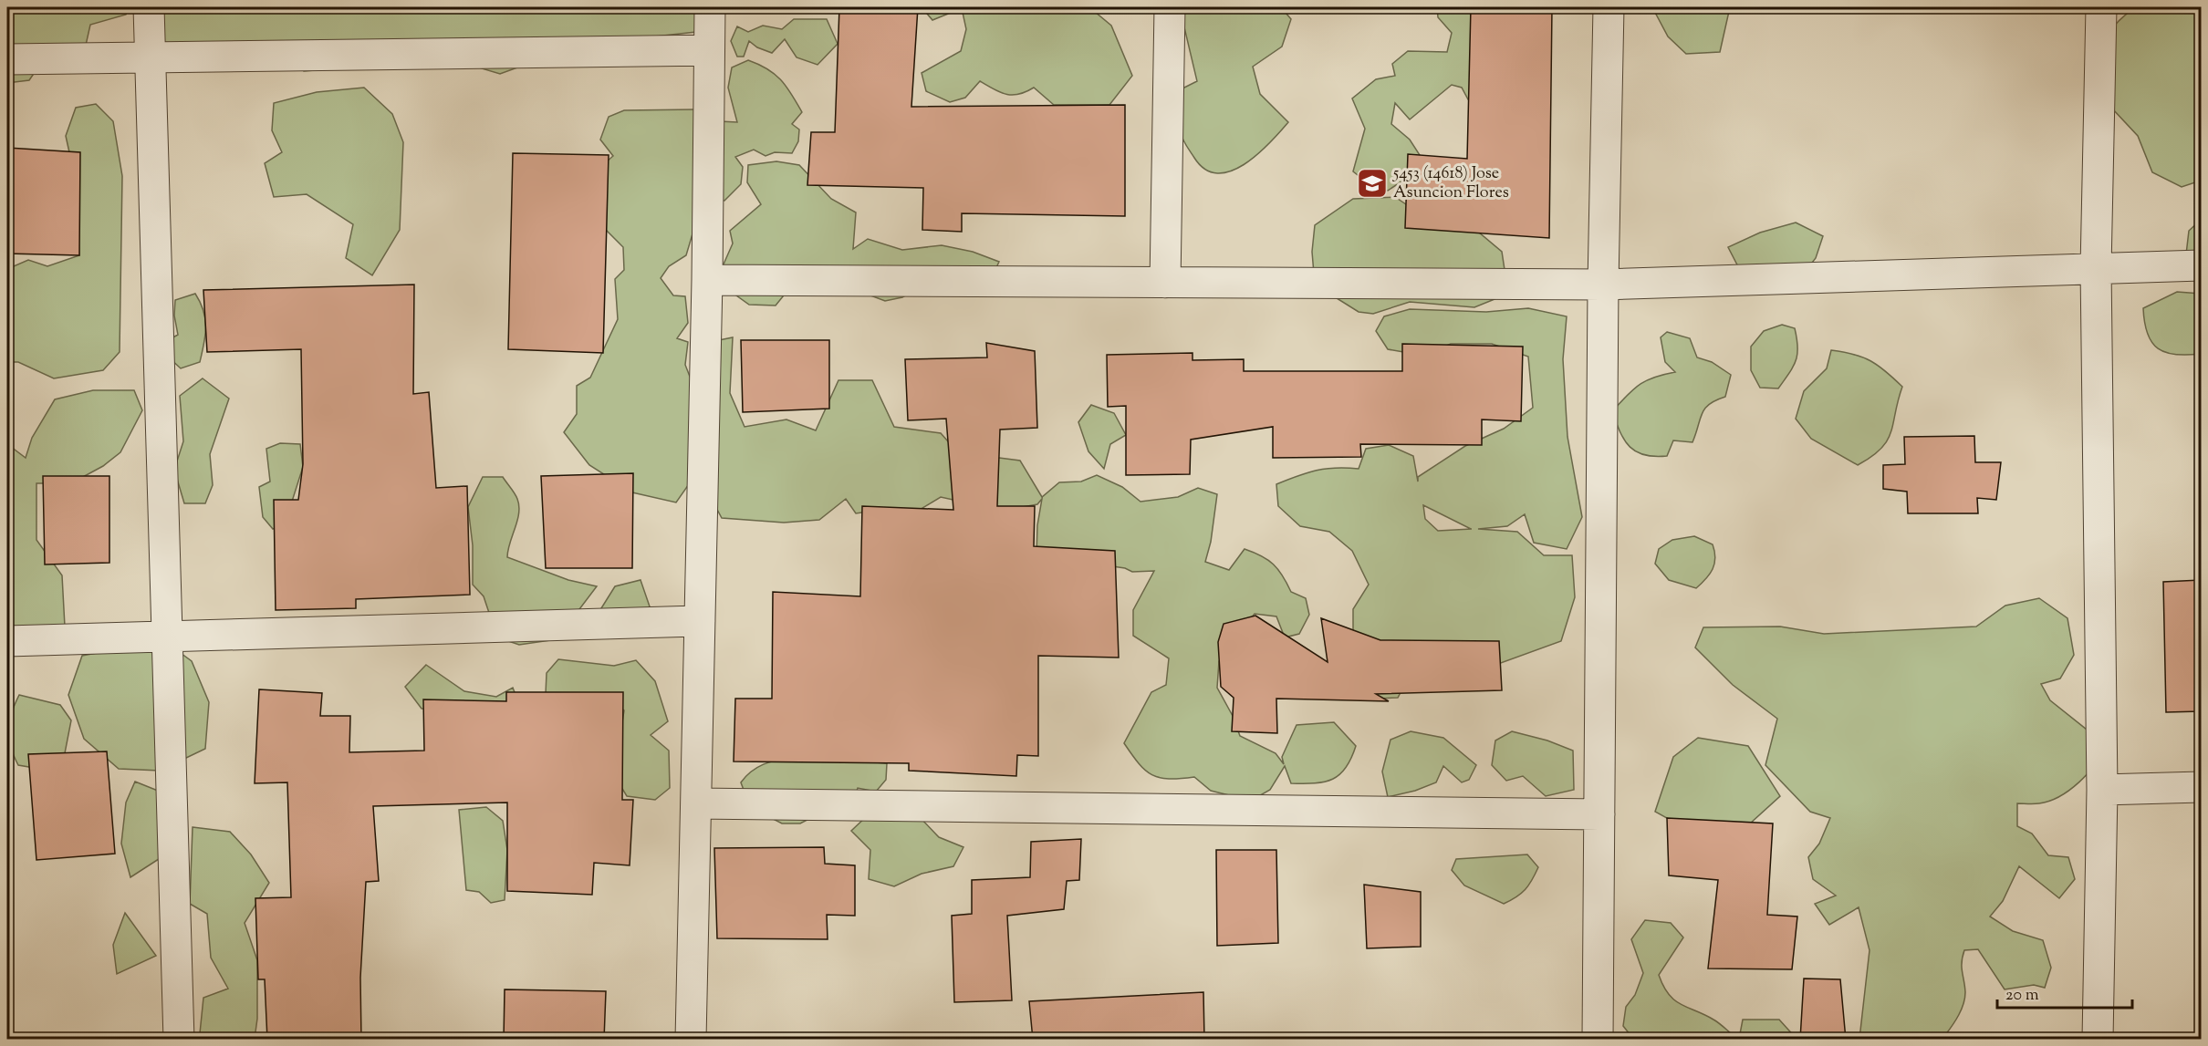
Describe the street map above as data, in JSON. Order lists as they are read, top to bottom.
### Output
{
  "places": {
    "school or university": ["5453 (14618) Jose Asuncion Flores"]
  },
  "scale_bar": "20 m"
}
